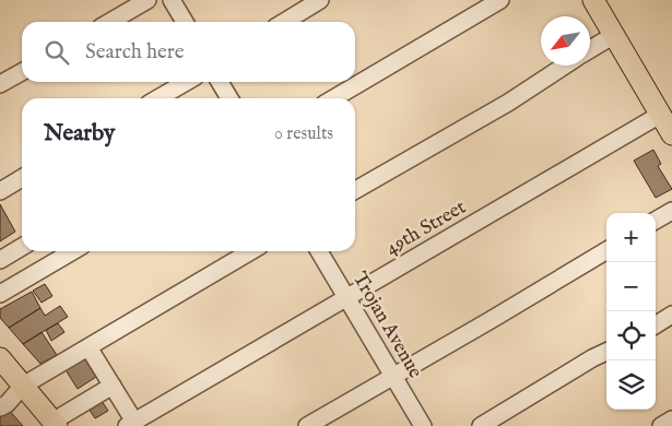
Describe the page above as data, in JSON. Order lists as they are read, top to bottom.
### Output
{
  "streets": {
    "street": ["49th Street", "Trojan Avenue"]
  },
  "crossings": [
    ["49th Street", "Trojan Avenue"]
  ],
  "north": "bottom left",
  "page": {
    "search": "Search here",
    "heading": ["Nearby", "0 results"],
    "map_buttons": ["+", "−"]
  }
}
